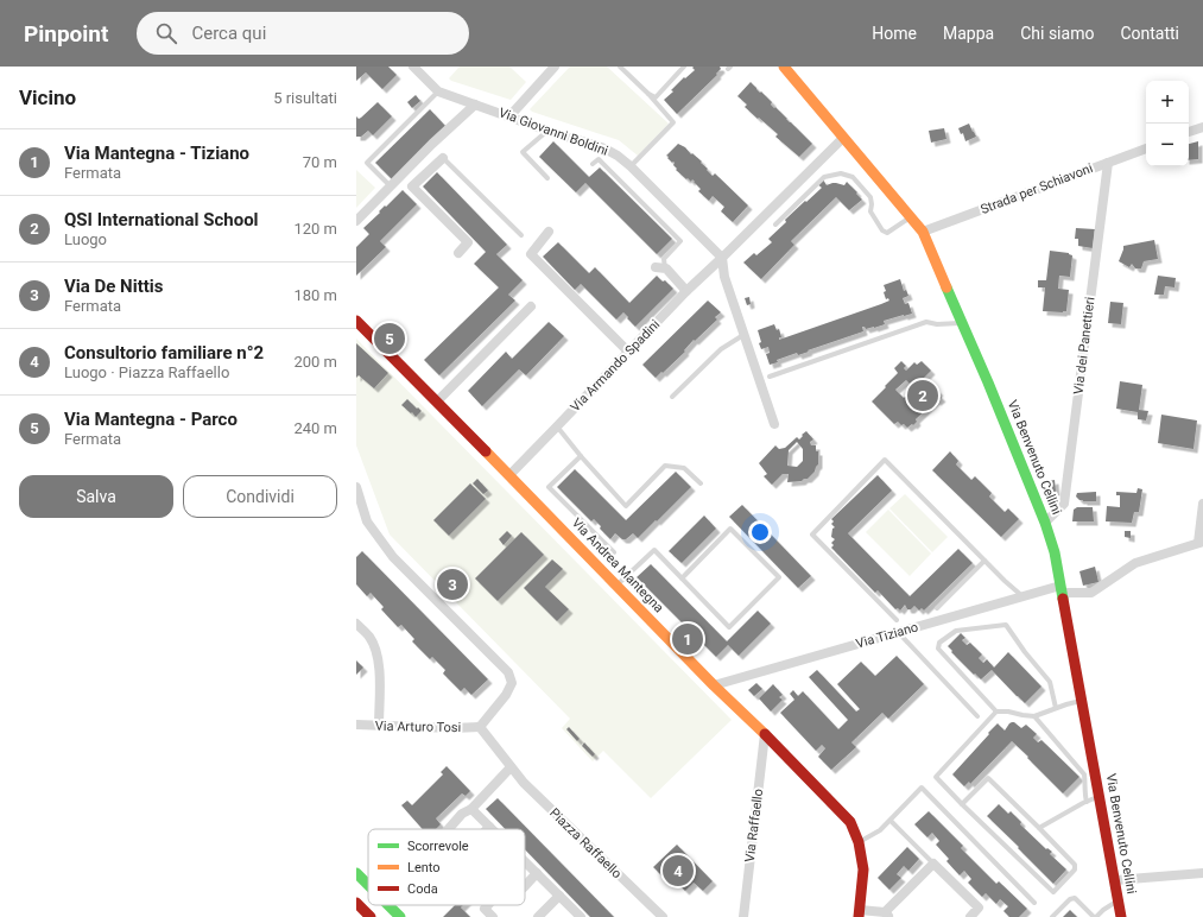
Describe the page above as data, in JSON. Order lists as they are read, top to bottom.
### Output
{
  "streets": {
    "street": [
      "Via Giovanni Boldini",
      "Strada per Schiavoni",
      "Via dei Panettieri",
      "Via Armando Spadini",
      "Via Benvenuto Cellini",
      "Via Andrea Mantegna",
      "Via Tiziano",
      "Via Arturo Tosi",
      "Via Raffaello",
      "Piazza Raffaello"
    ]
  },
  "crossings": [
    ["Via Giovanni Boldini", "Via Armando Spadini"],
    ["Strada per Schiavoni", "Via dei Panettieri"],
    ["Strada per Schiavoni", "Via Benvenuto Cellini"],
    ["Via dei Panettieri", "Via Benvenuto Cellini"],
    ["Via Armando Spadini", "Via Benvenuto Cellini"],
    ["Via Armando Spadini", "Via Andrea Mantegna"],
    ["Via Benvenuto Cellini", "Via Tiziano"],
    ["Via Andrea Mantegna", "Via Tiziano"],
    ["Via Andrea Mantegna", "Via Raffaello"],
    ["Via Arturo Tosi", "Piazza Raffaello"]
  ],
  "legend": ["Scorrevole", "Lento", "Coda"],
  "page": {
    "header": "Pinpoint",
    "search": "Cerca qui",
    "nav": [
      "Home",
      "Mappa",
      "Chi siamo",
      "Contatti"
    ],
    "heading": ["Vicino", "5 risultati"],
    "map_buttons": ["+", "−"],
    "list": [
      {
        "mark": "1",
        "name": "Via Mantegna - Tiziano",
        "note": "Fermata",
        "value": "70 m"
      },
      {
        "mark": "2",
        "name": "QSI International School",
        "note": "Luogo",
        "value": "120 m"
      },
      {
        "mark": "3",
        "name": "Via De Nittis",
        "note": "Fermata",
        "value": "180 m"
      },
      {
        "mark": "4",
        "name": "Consultorio familiare n°2",
        "note": "Luogo · Piazza Raffaello",
        "value": "200 m"
      },
      {
        "mark": "5",
        "name": "Via Mantegna - Parco",
        "note": "Fermata",
        "value": "240 m"
      }
    ],
    "pins": [
      "5",
      "2",
      "3",
      "1",
      "4"
    ],
    "buttons": ["Salva", "Condividi"]
  }
}
